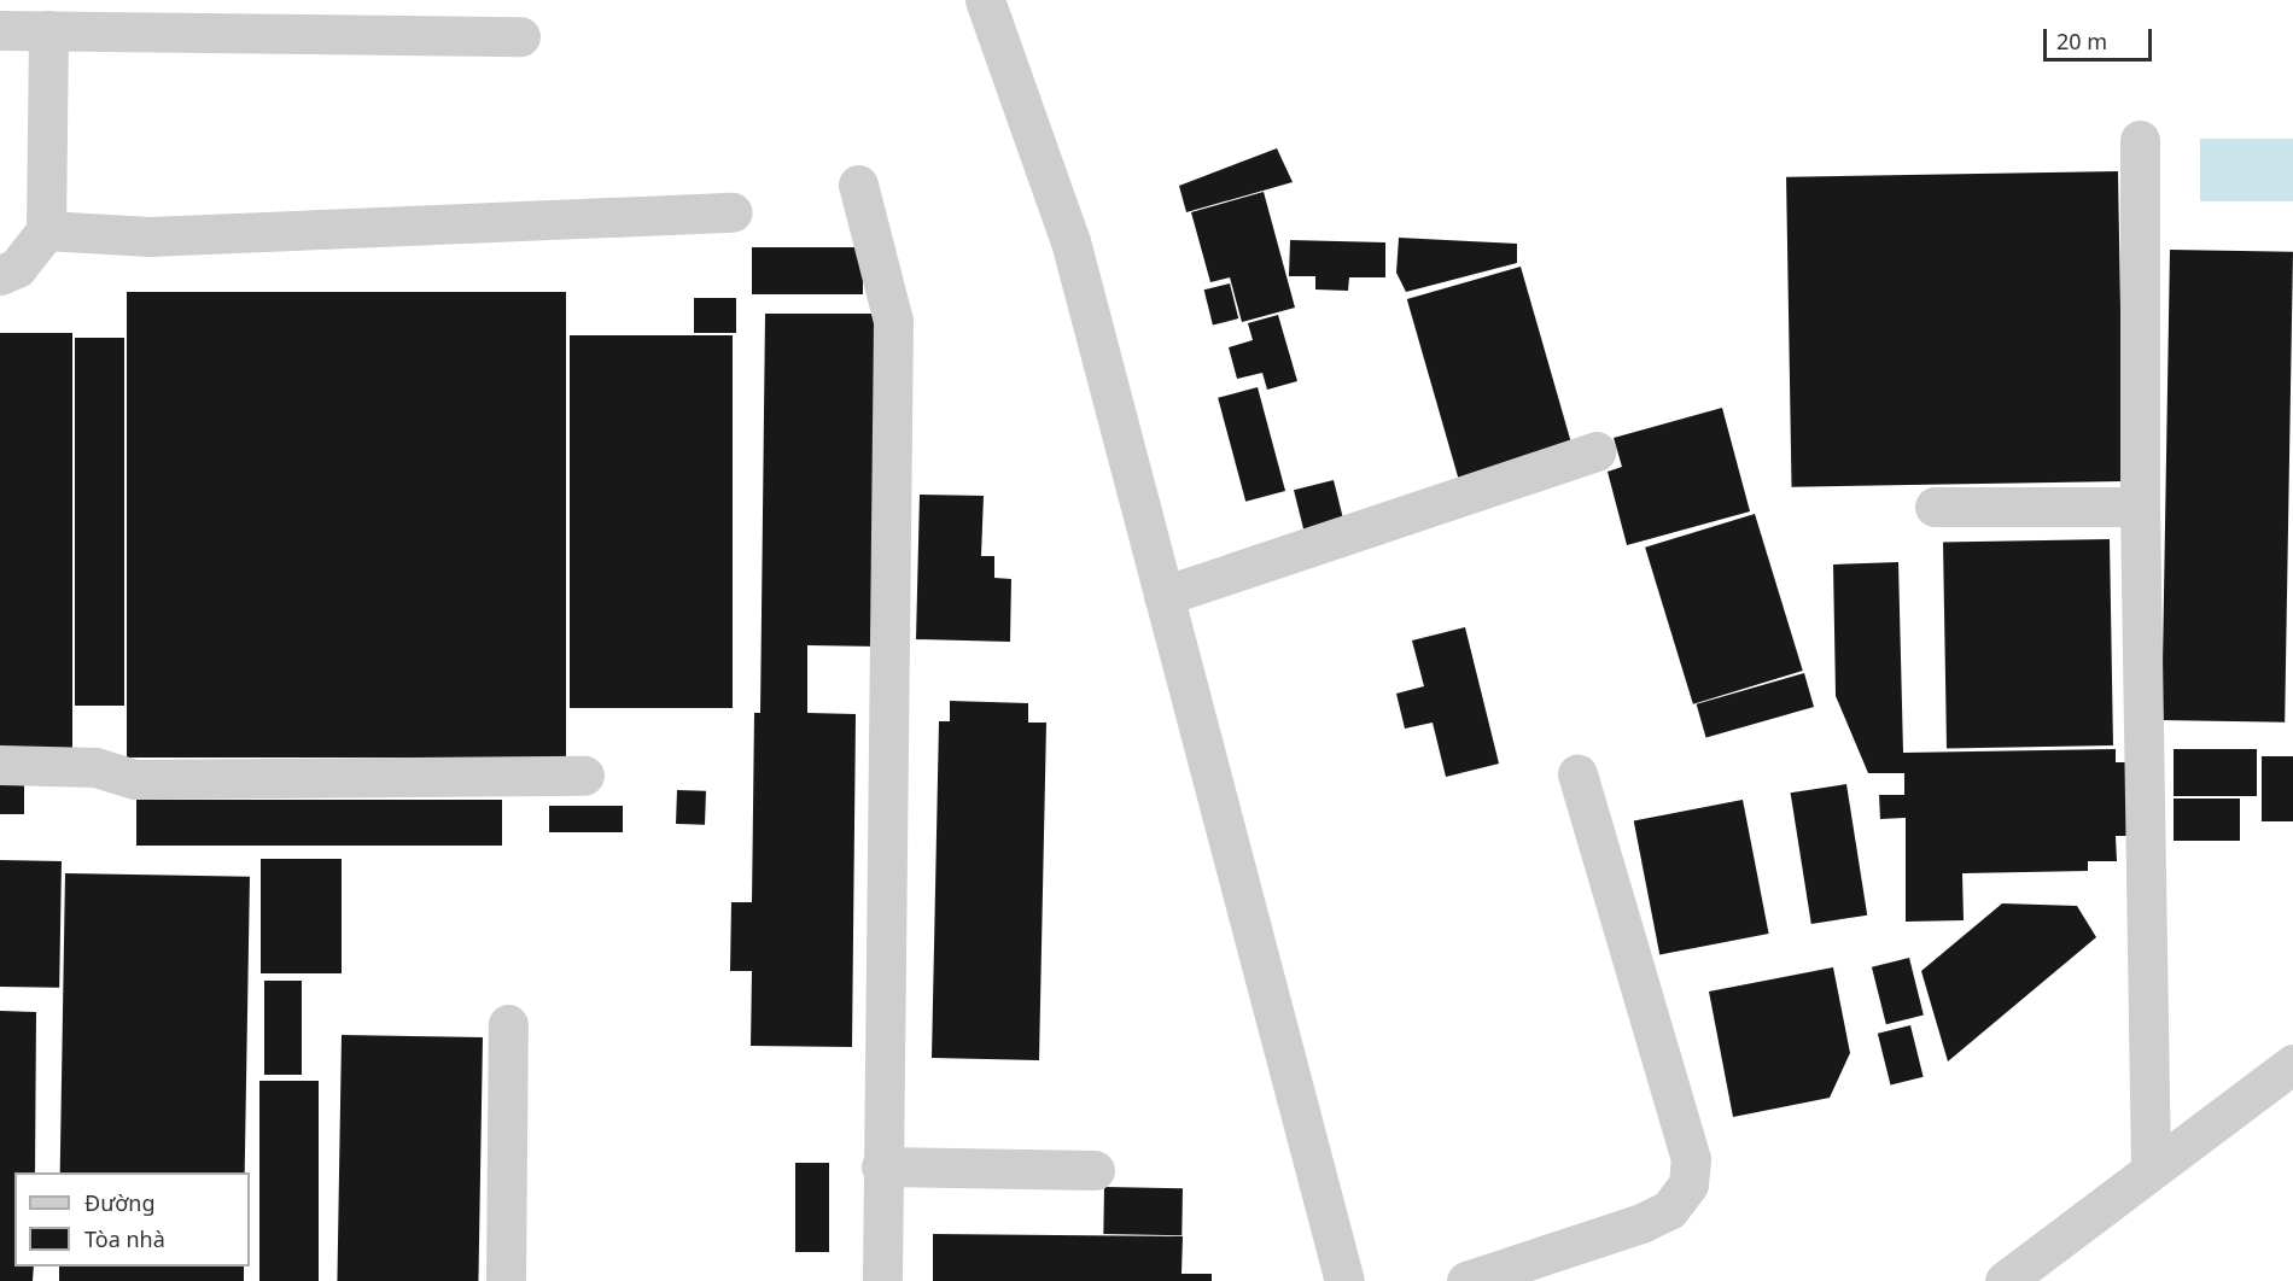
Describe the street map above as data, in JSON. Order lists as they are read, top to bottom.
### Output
{
  "legend": ["Đường", "Tòa nhà"],
  "scale_bar": "20 m"
}
